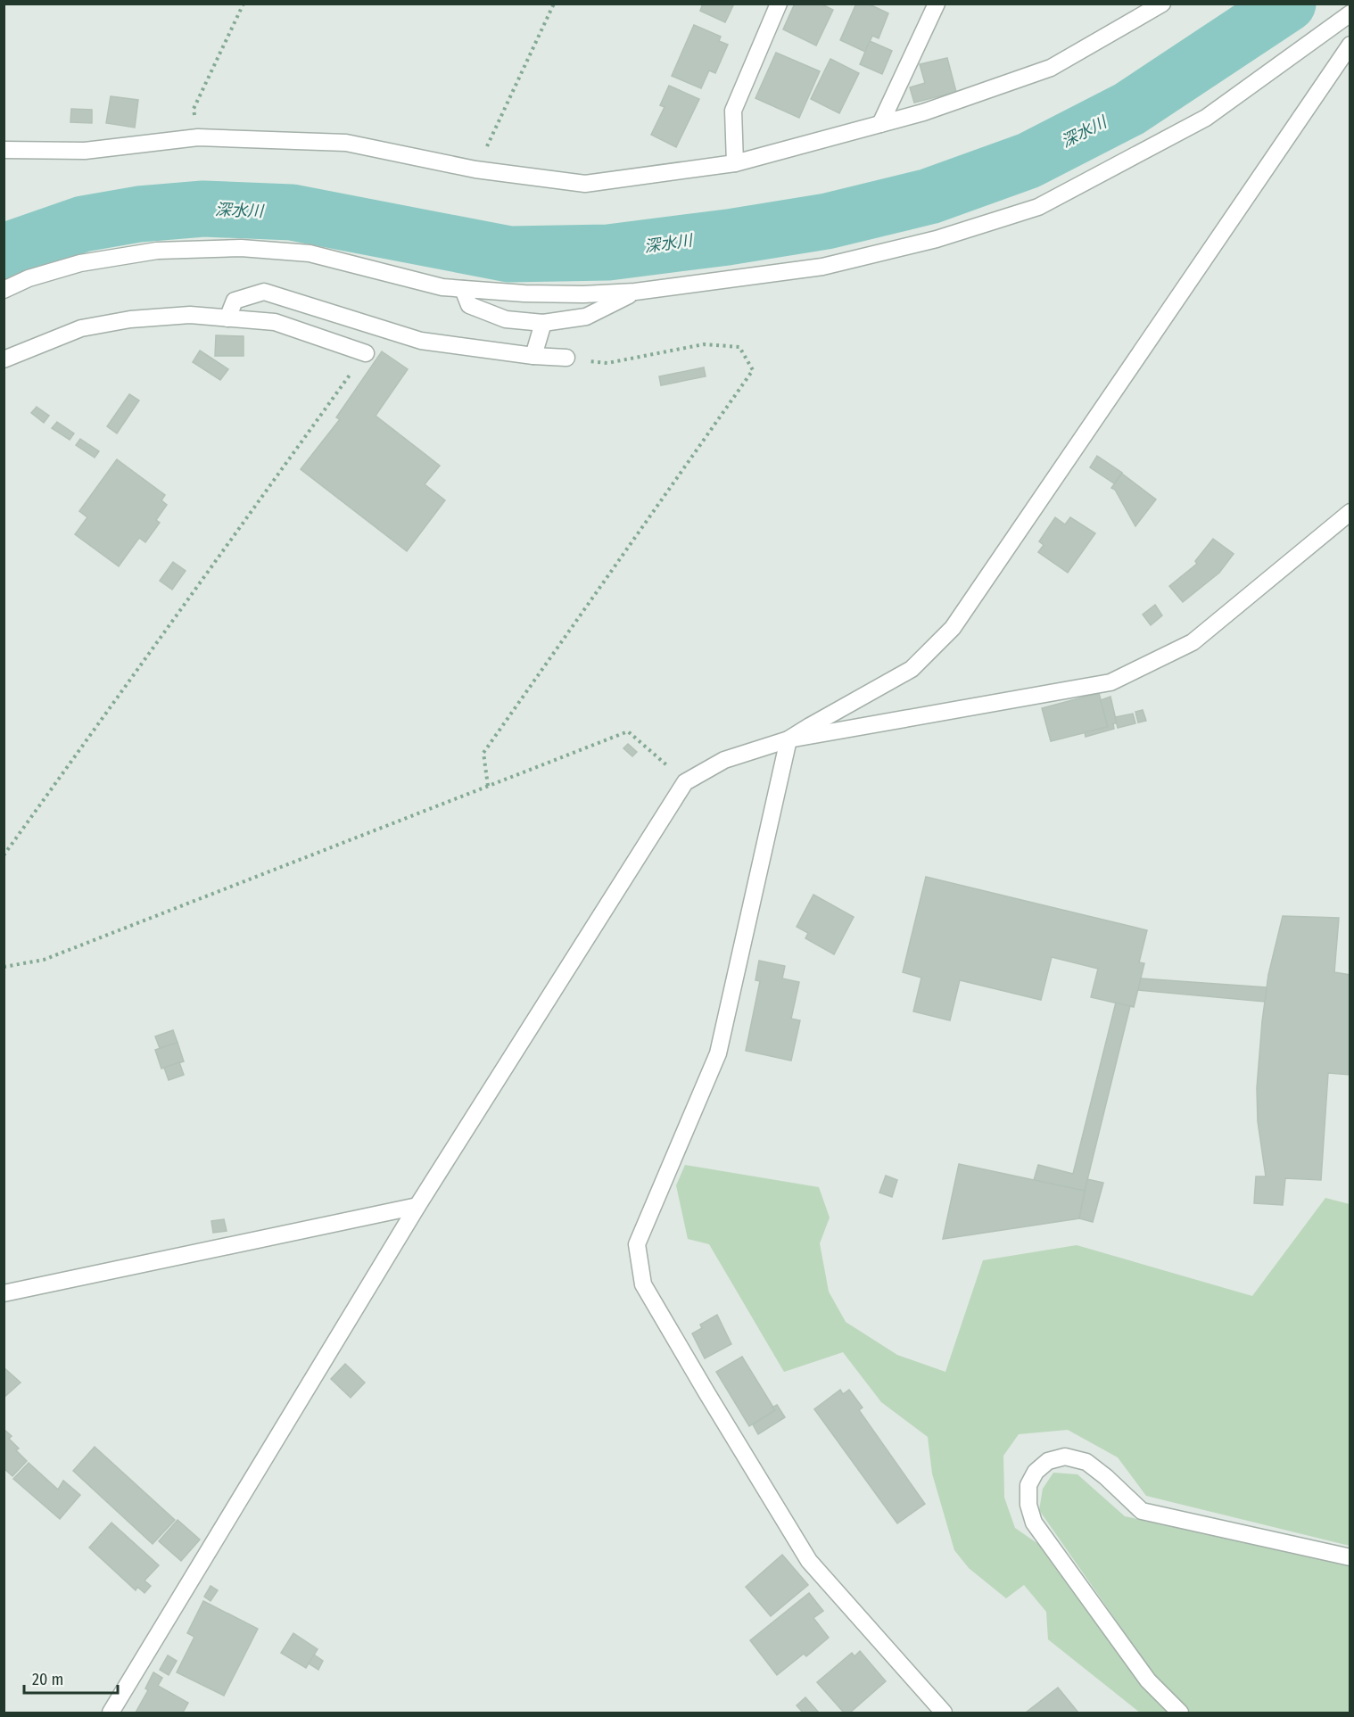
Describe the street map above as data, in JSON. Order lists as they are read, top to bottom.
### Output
{
  "water": ["深水川"],
  "scale_bar": "20 m"
}
